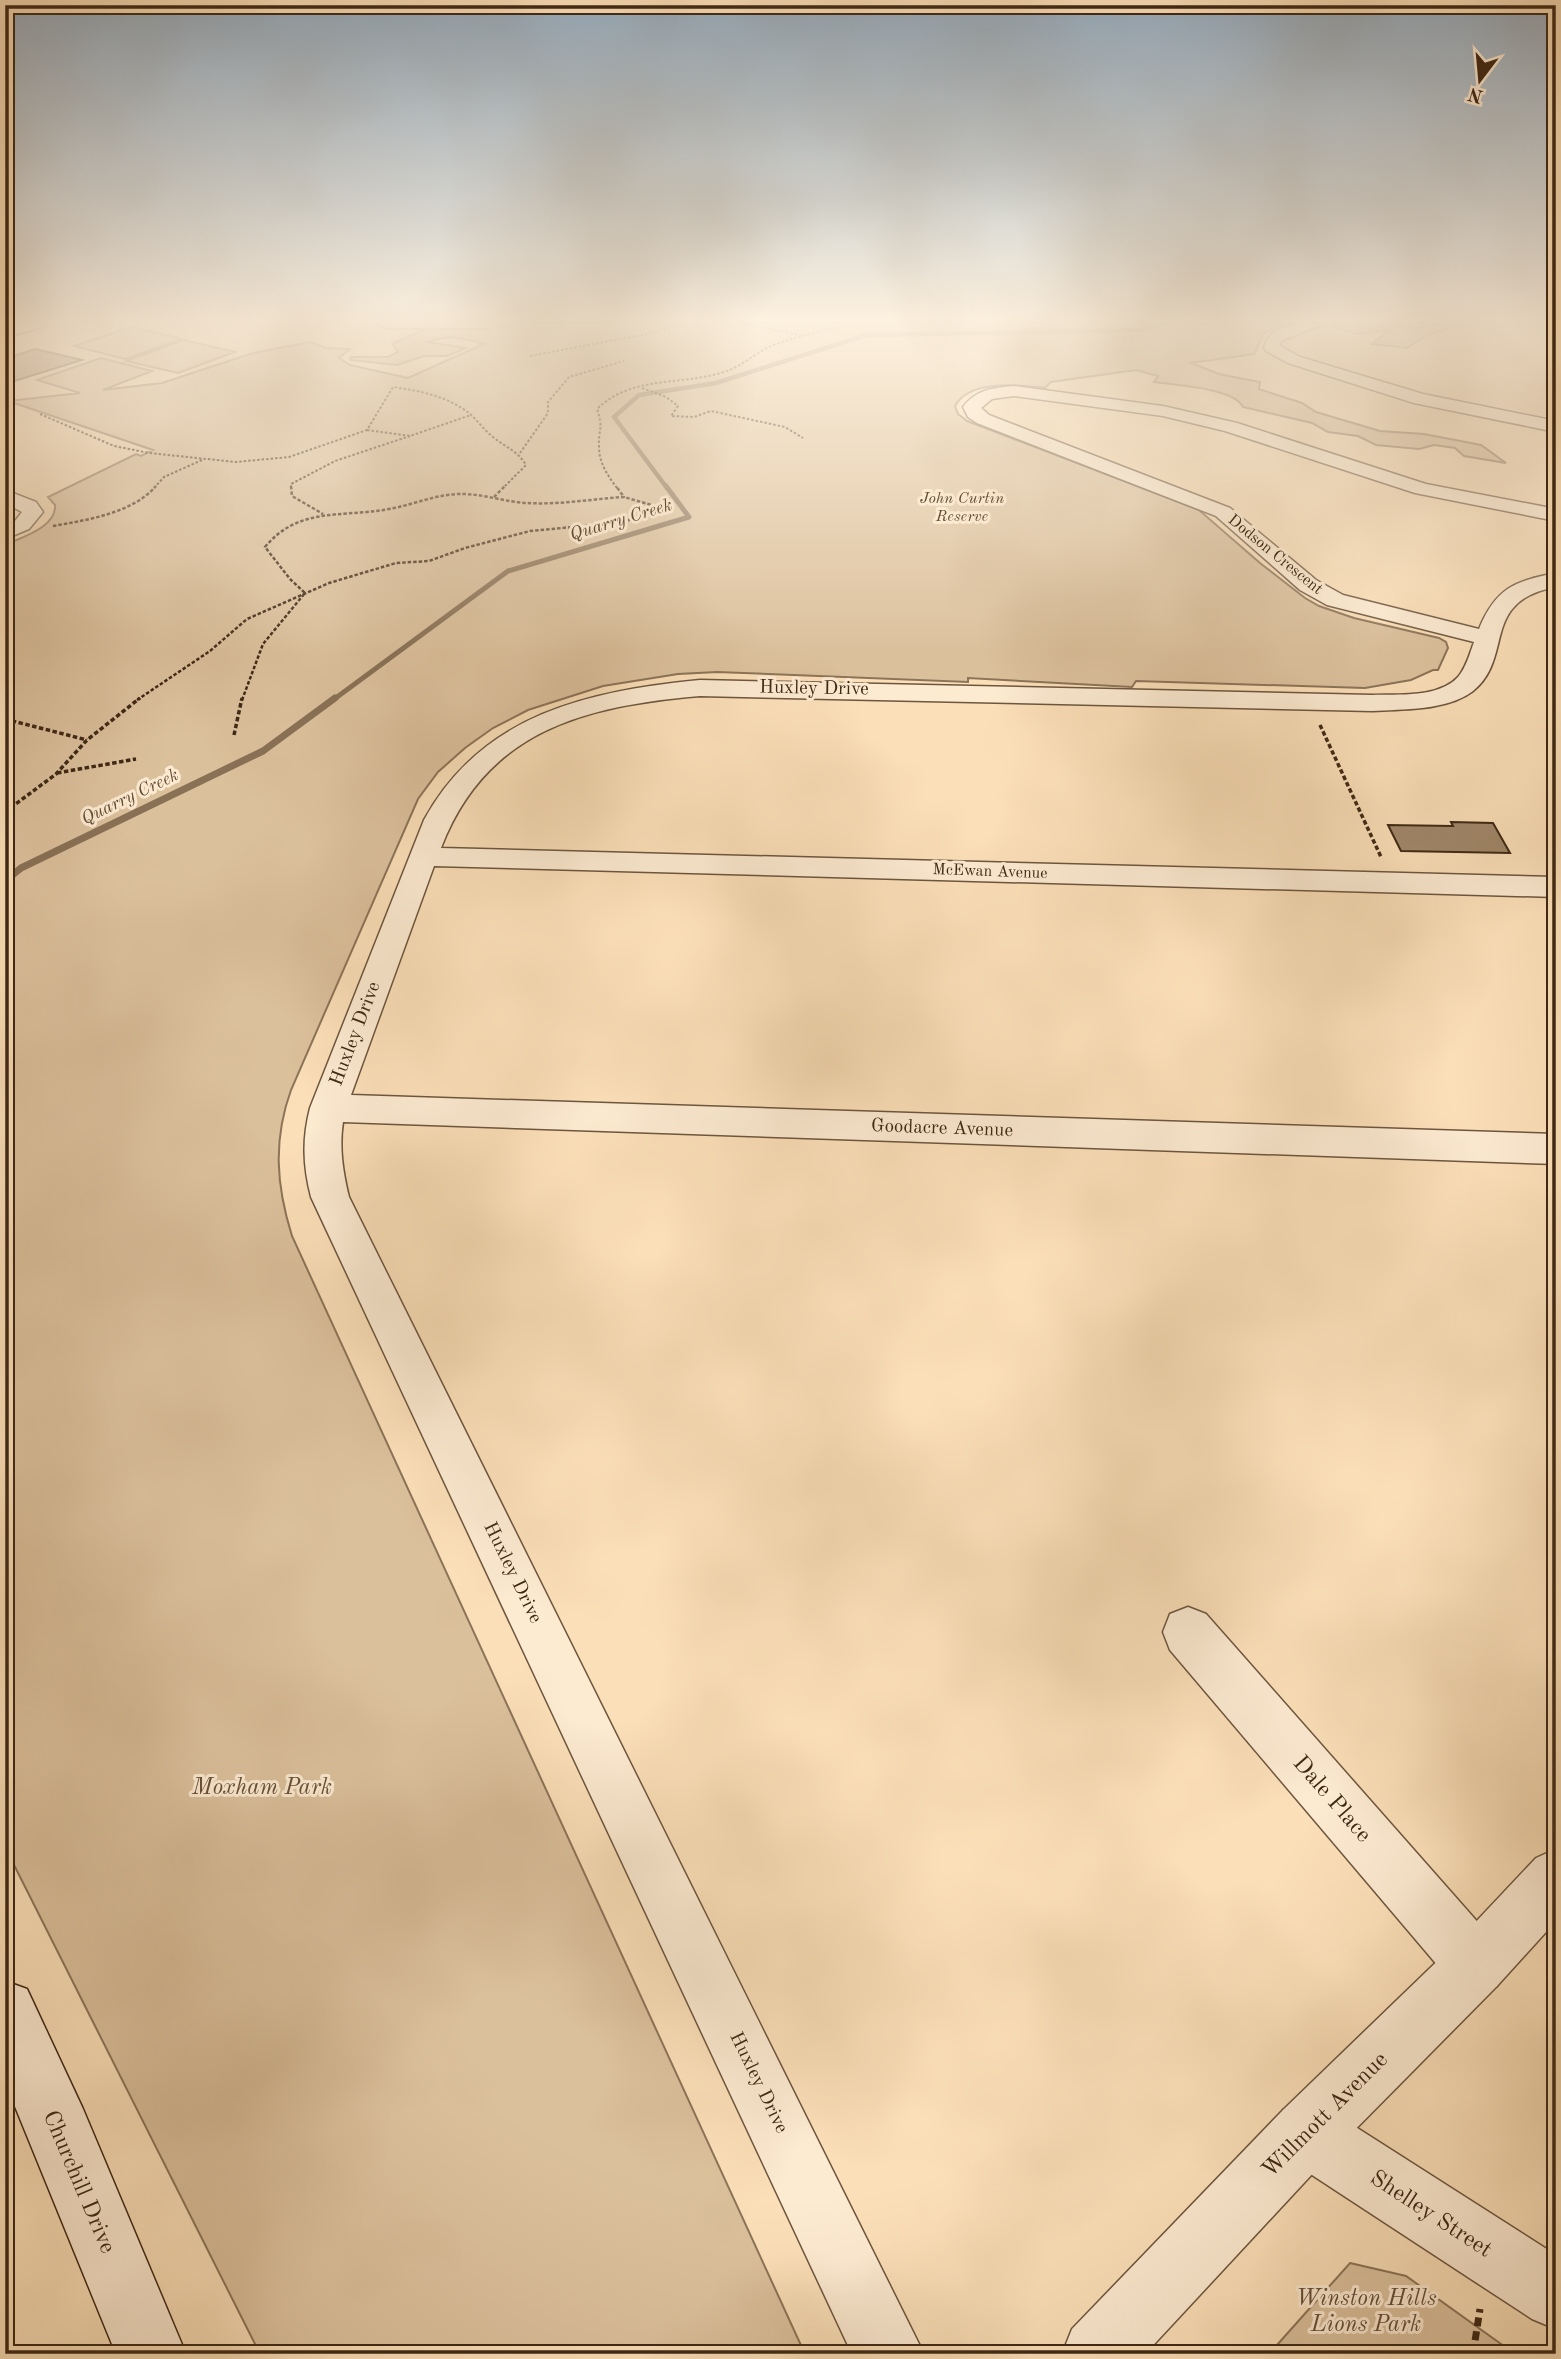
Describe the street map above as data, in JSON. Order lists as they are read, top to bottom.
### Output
{
  "streets": {
    "street": [
      "Dodson Crescent",
      "Huxley Drive",
      "McEwan Avenue",
      "Goodacre Avenue",
      "Dale Place",
      "Willmott Avenue",
      "Churchill Drive",
      "Shelley Street"
    ]
  },
  "crossings": [
    ["Dodson Crescent", "Huxley Drive"],
    ["Huxley Drive", "McEwan Avenue"],
    ["Huxley Drive", "Goodacre Avenue"],
    ["Dale Place", "Willmott Avenue"],
    ["Willmott Avenue", "Shelley Street"]
  ],
  "water": ["Quarry Creek"],
  "parks": ["John Curtin Reserve", "Moxham Park", "Winston Hills Lions Park"],
  "north": "bottom"
}
